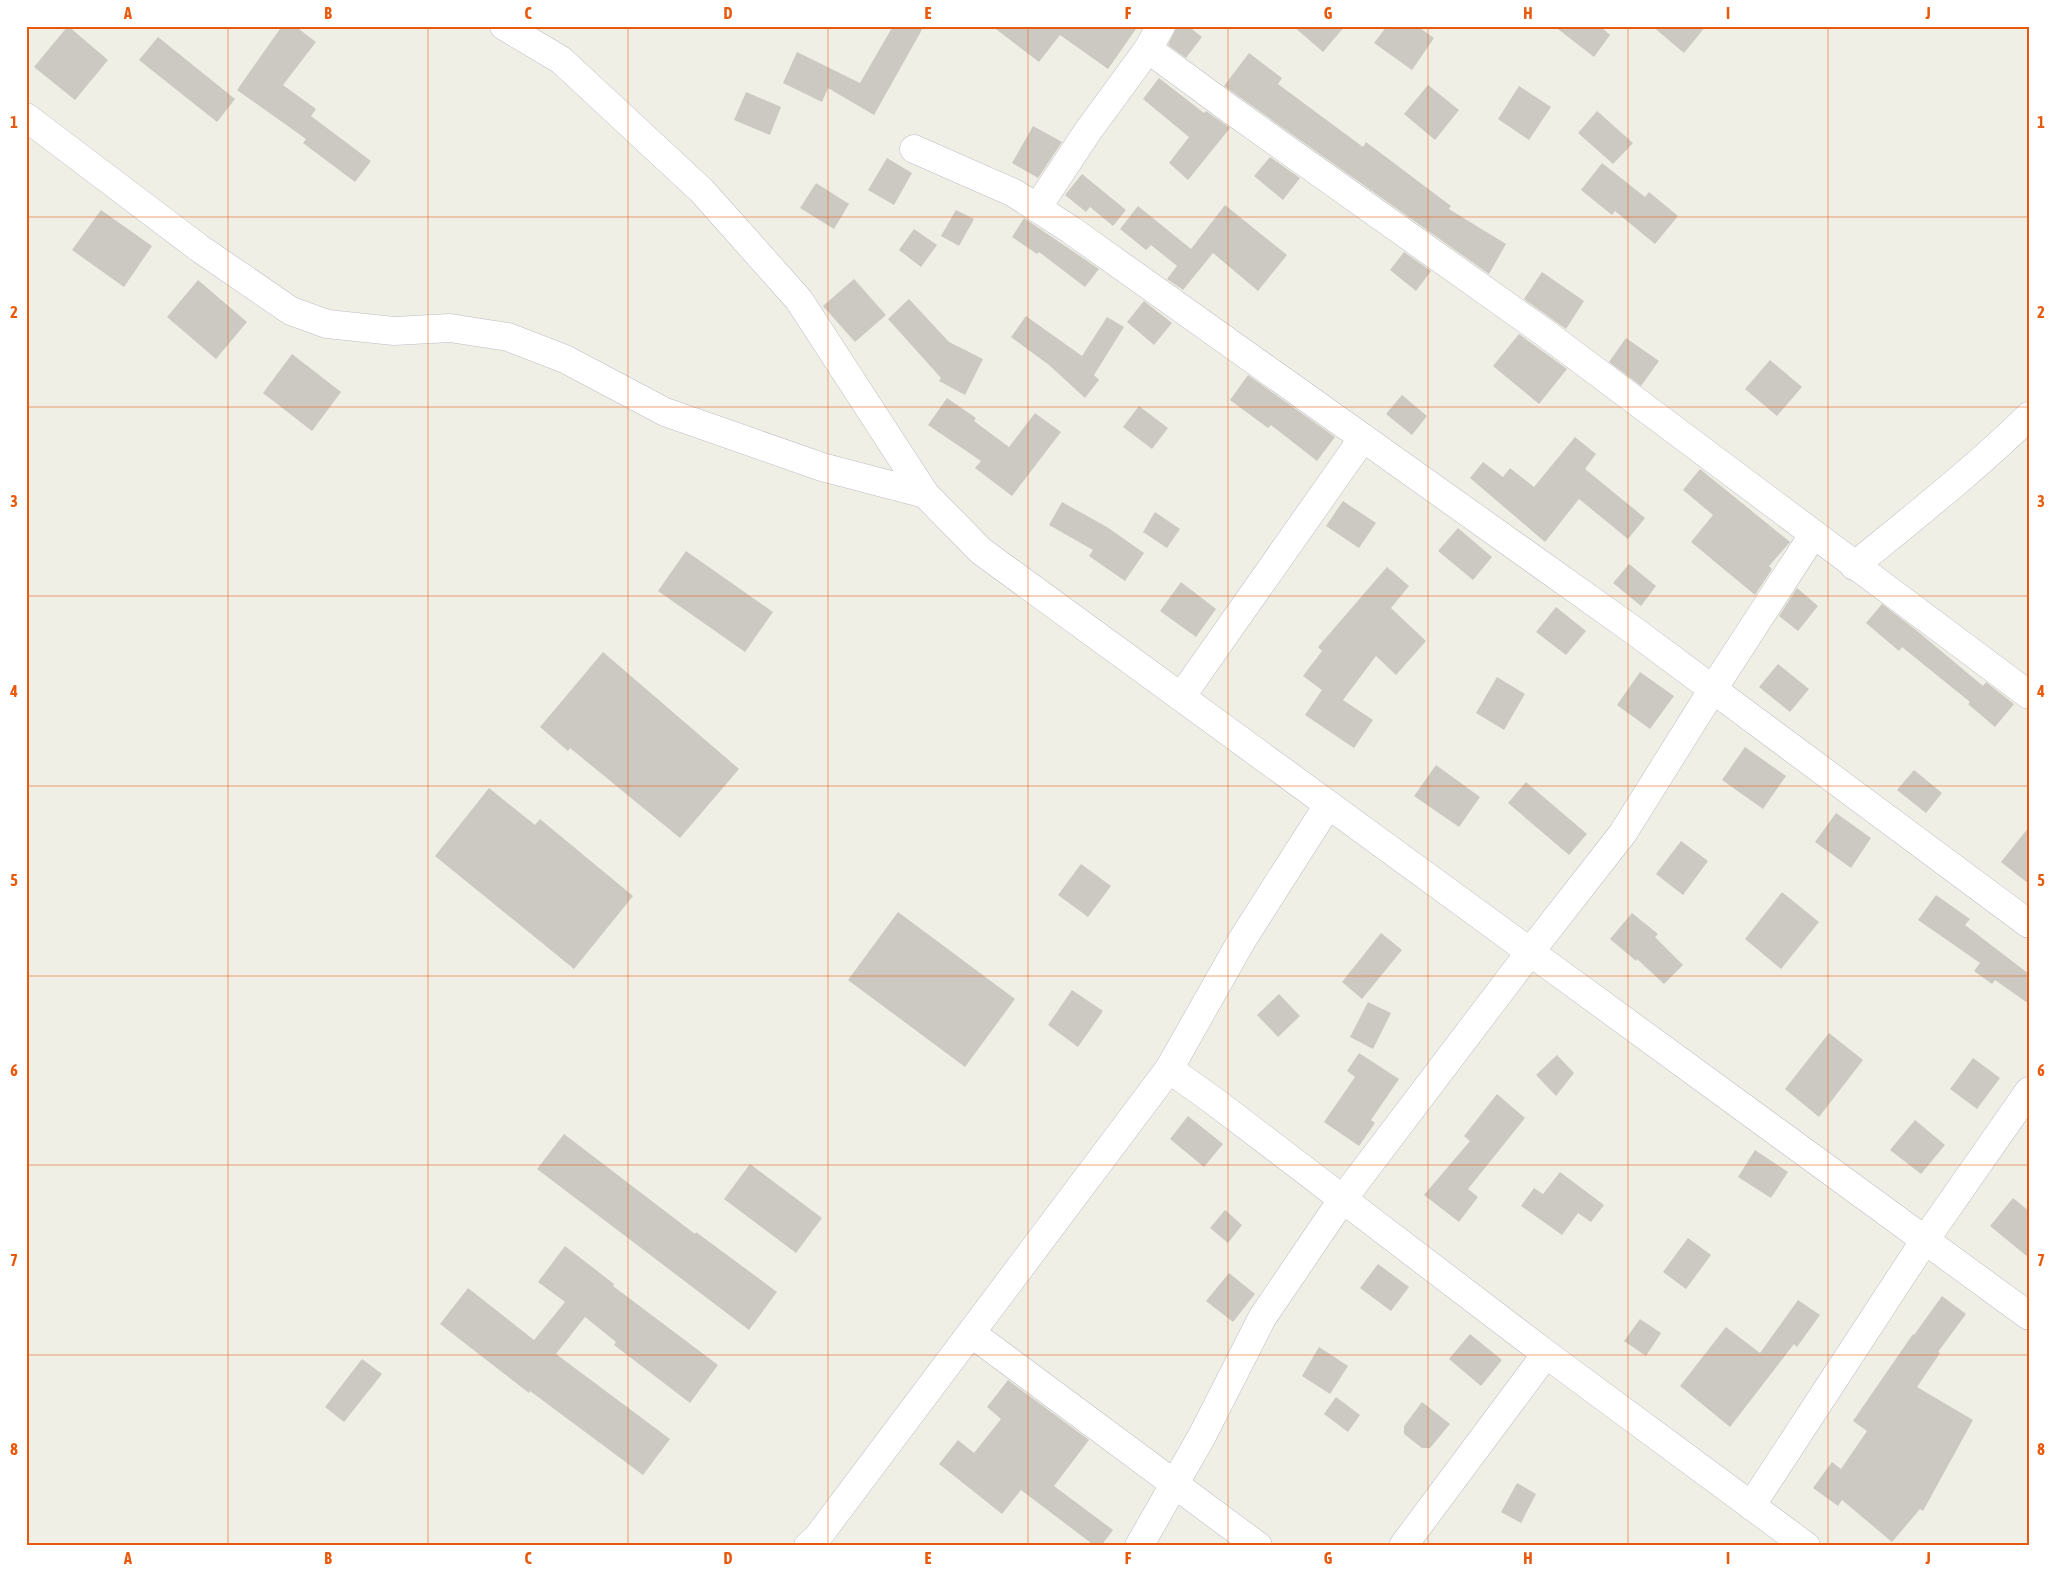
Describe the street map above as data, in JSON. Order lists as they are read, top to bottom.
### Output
{
  "grid": {
    "columns": [
      "A",
      "B",
      "C",
      "D",
      "E",
      "F",
      "G",
      "H",
      "I",
      "J"
    ],
    "rows": [
      "1",
      "2",
      "3",
      "4",
      "5",
      "6",
      "7",
      "8"
    ]
  }
}
